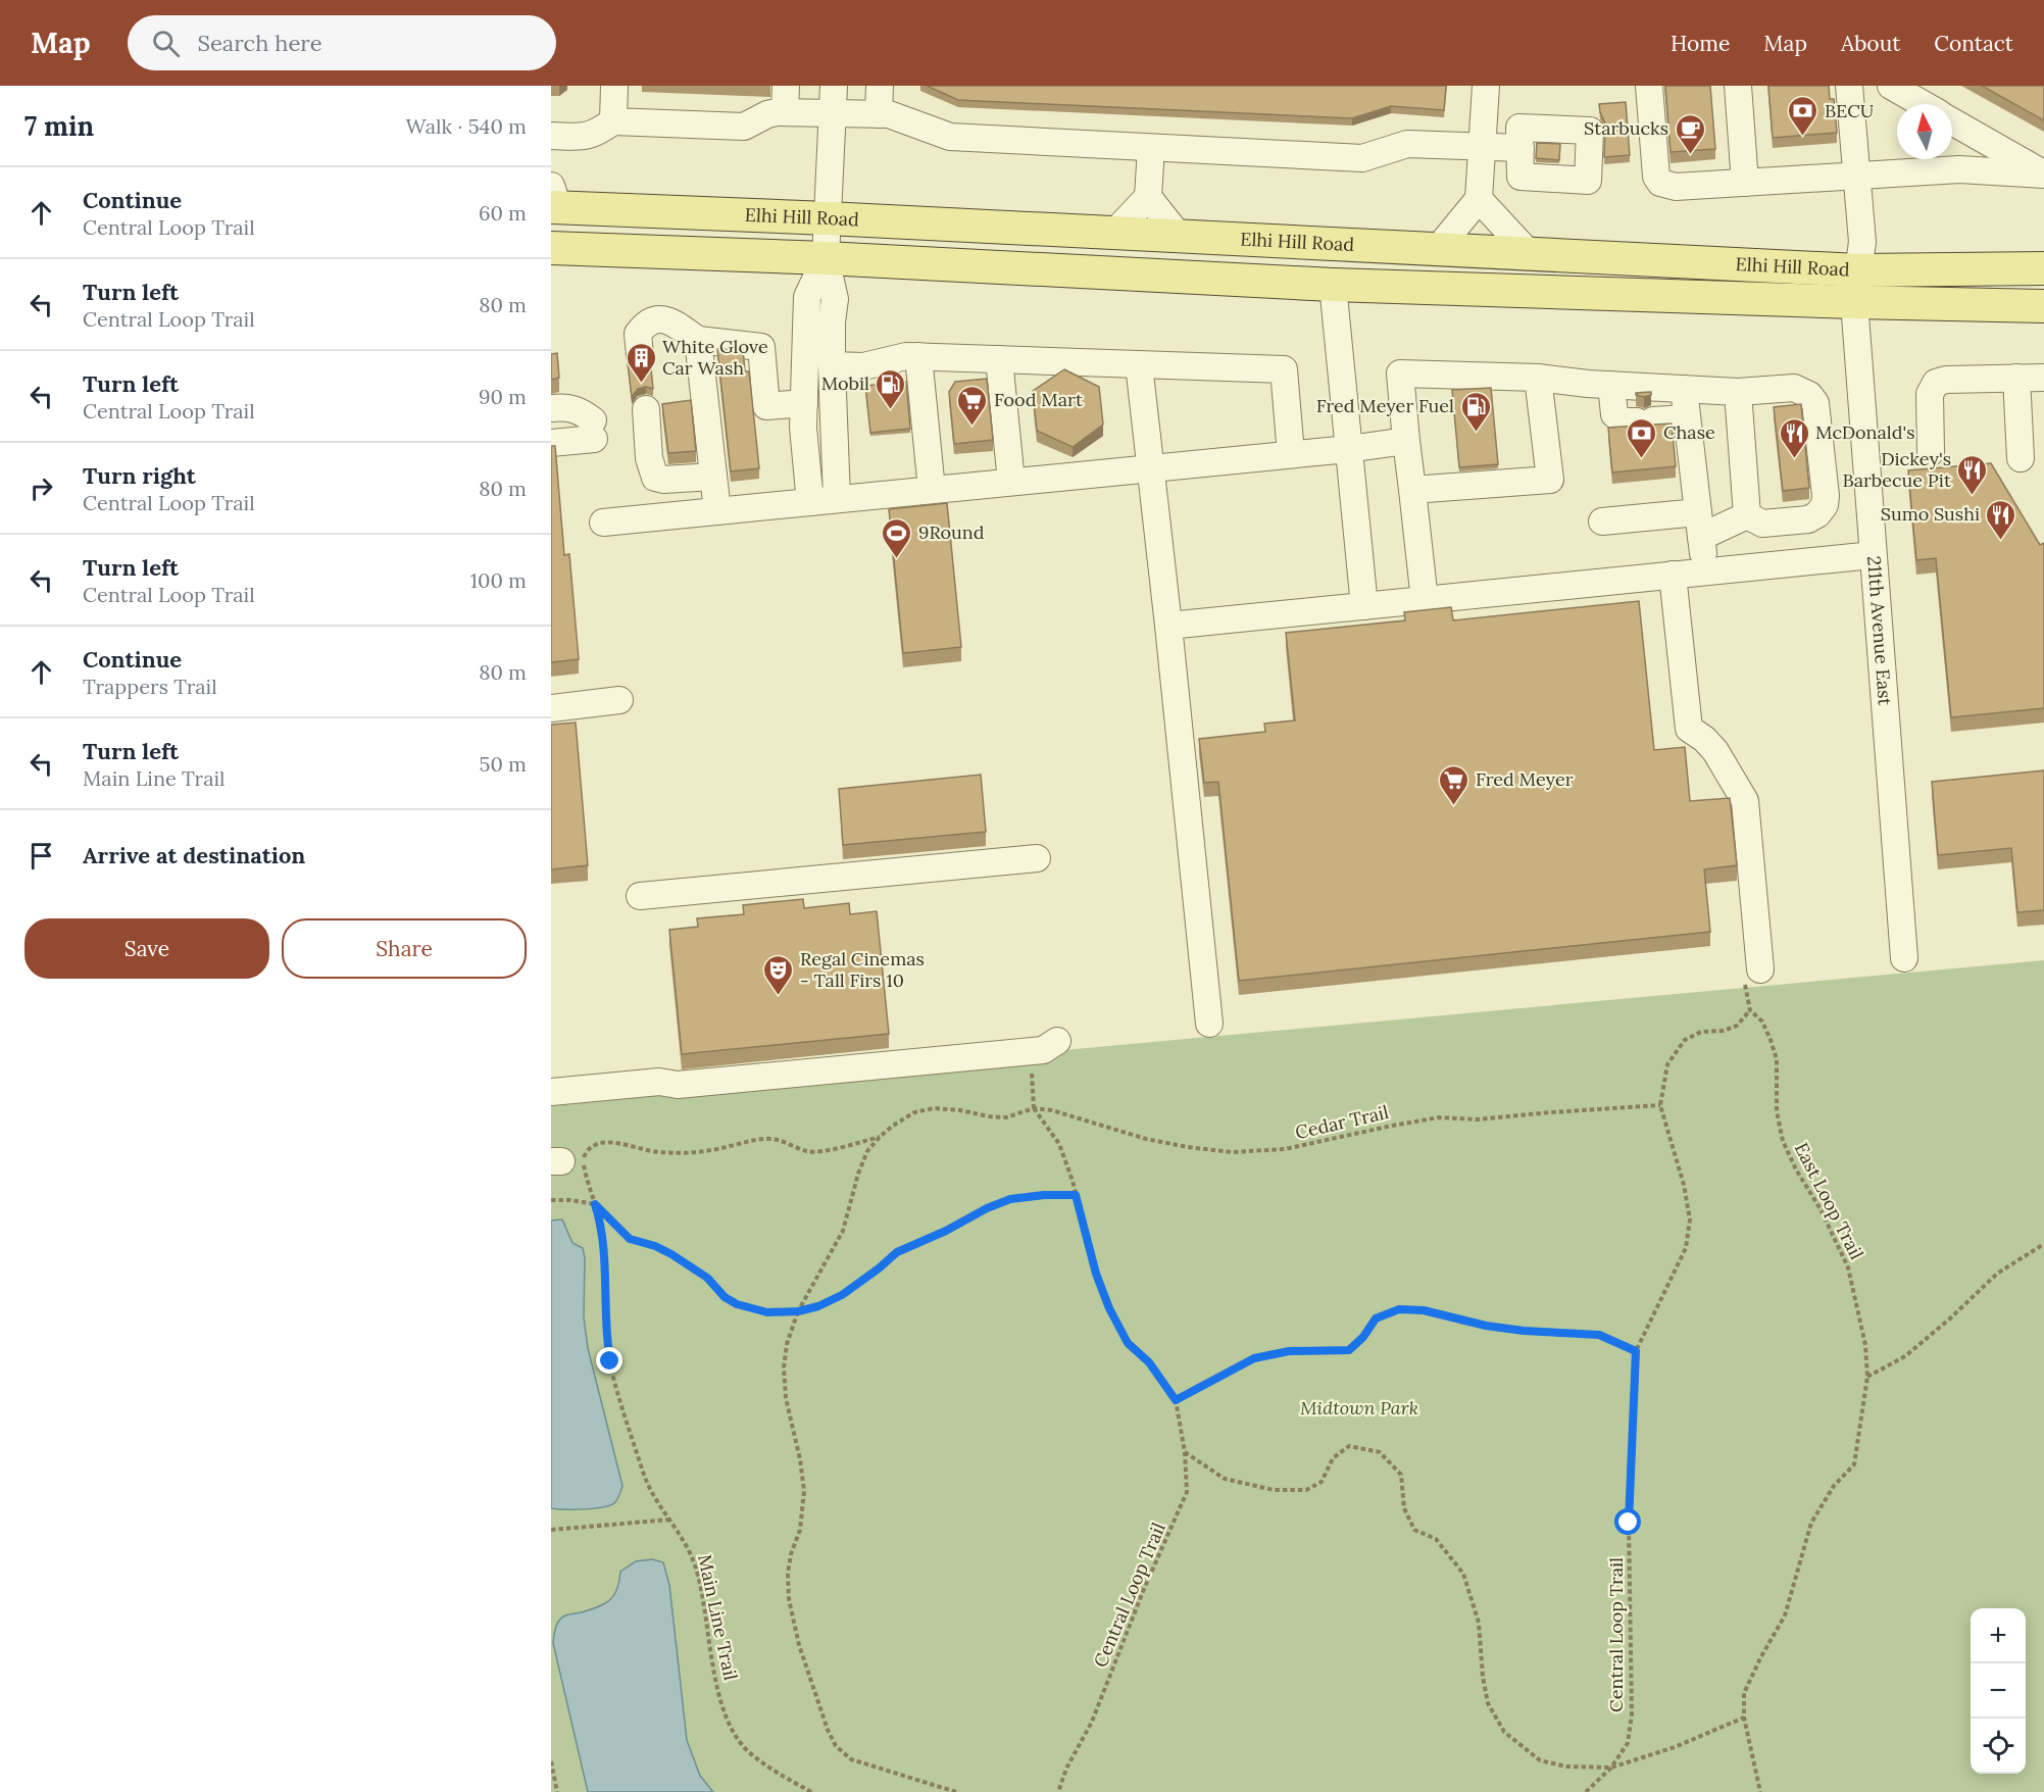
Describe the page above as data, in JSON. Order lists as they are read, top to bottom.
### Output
{
  "streets": {
    "main road": ["Elhi Hill Road"],
    "street": ["211th Avenue East"],
    "path": [
      "Cedar Trail",
      "East Loop Trail",
      "Central Loop Trail",
      "Main Line Trail"
    ]
  },
  "crossings": [
    ["Elhi Hill Road", "211th Avenue East"],
    ["Cedar Trail", "Central Loop Trail"],
    ["East Loop Trail", "Central Loop Trail"]
  ],
  "parks": ["Midtown Park"],
  "places": {
    "bank": ["BECU", "Chase"],
    "cafe": ["Starbucks"],
    "building": ["White Glove Car Wash"],
    "fuel station": ["Mobil", "Fred Meyer Fuel"],
    "supermarket": ["Food Mart", "Fred Meyer"],
    "restaurant": ["McDonald's", "Dickey's Barbecue Pit", "Sumo Sushi"],
    "sports": ["9Round"],
    "theatre": ["Regal Cinemas - Tall Firs 10"]
  },
  "north": "top",
  "page": {
    "header": "Map",
    "search": "Search here",
    "nav": [
      "Home",
      "Map",
      "About",
      "Contact"
    ],
    "heading": ["7 min", "Walk · 540 m"],
    "list": [
      ["Continue", "Central Loop Trail", "60 m"],
      ["Turn left", "Central Loop Trail", "80 m"],
      ["Turn left", "Central Loop Trail", "90 m"],
      ["Turn right", "Central Loop Trail", "80 m"],
      ["Turn left", "Central Loop Trail", "100 m"],
      ["Continue", "Trappers Trail", "80 m"],
      ["Turn left", "Main Line Trail", "50 m"],
      "Arrive at destination"
    ],
    "buttons": ["Save", "Share"],
    "map_buttons": ["+", "−"]
  }
}
